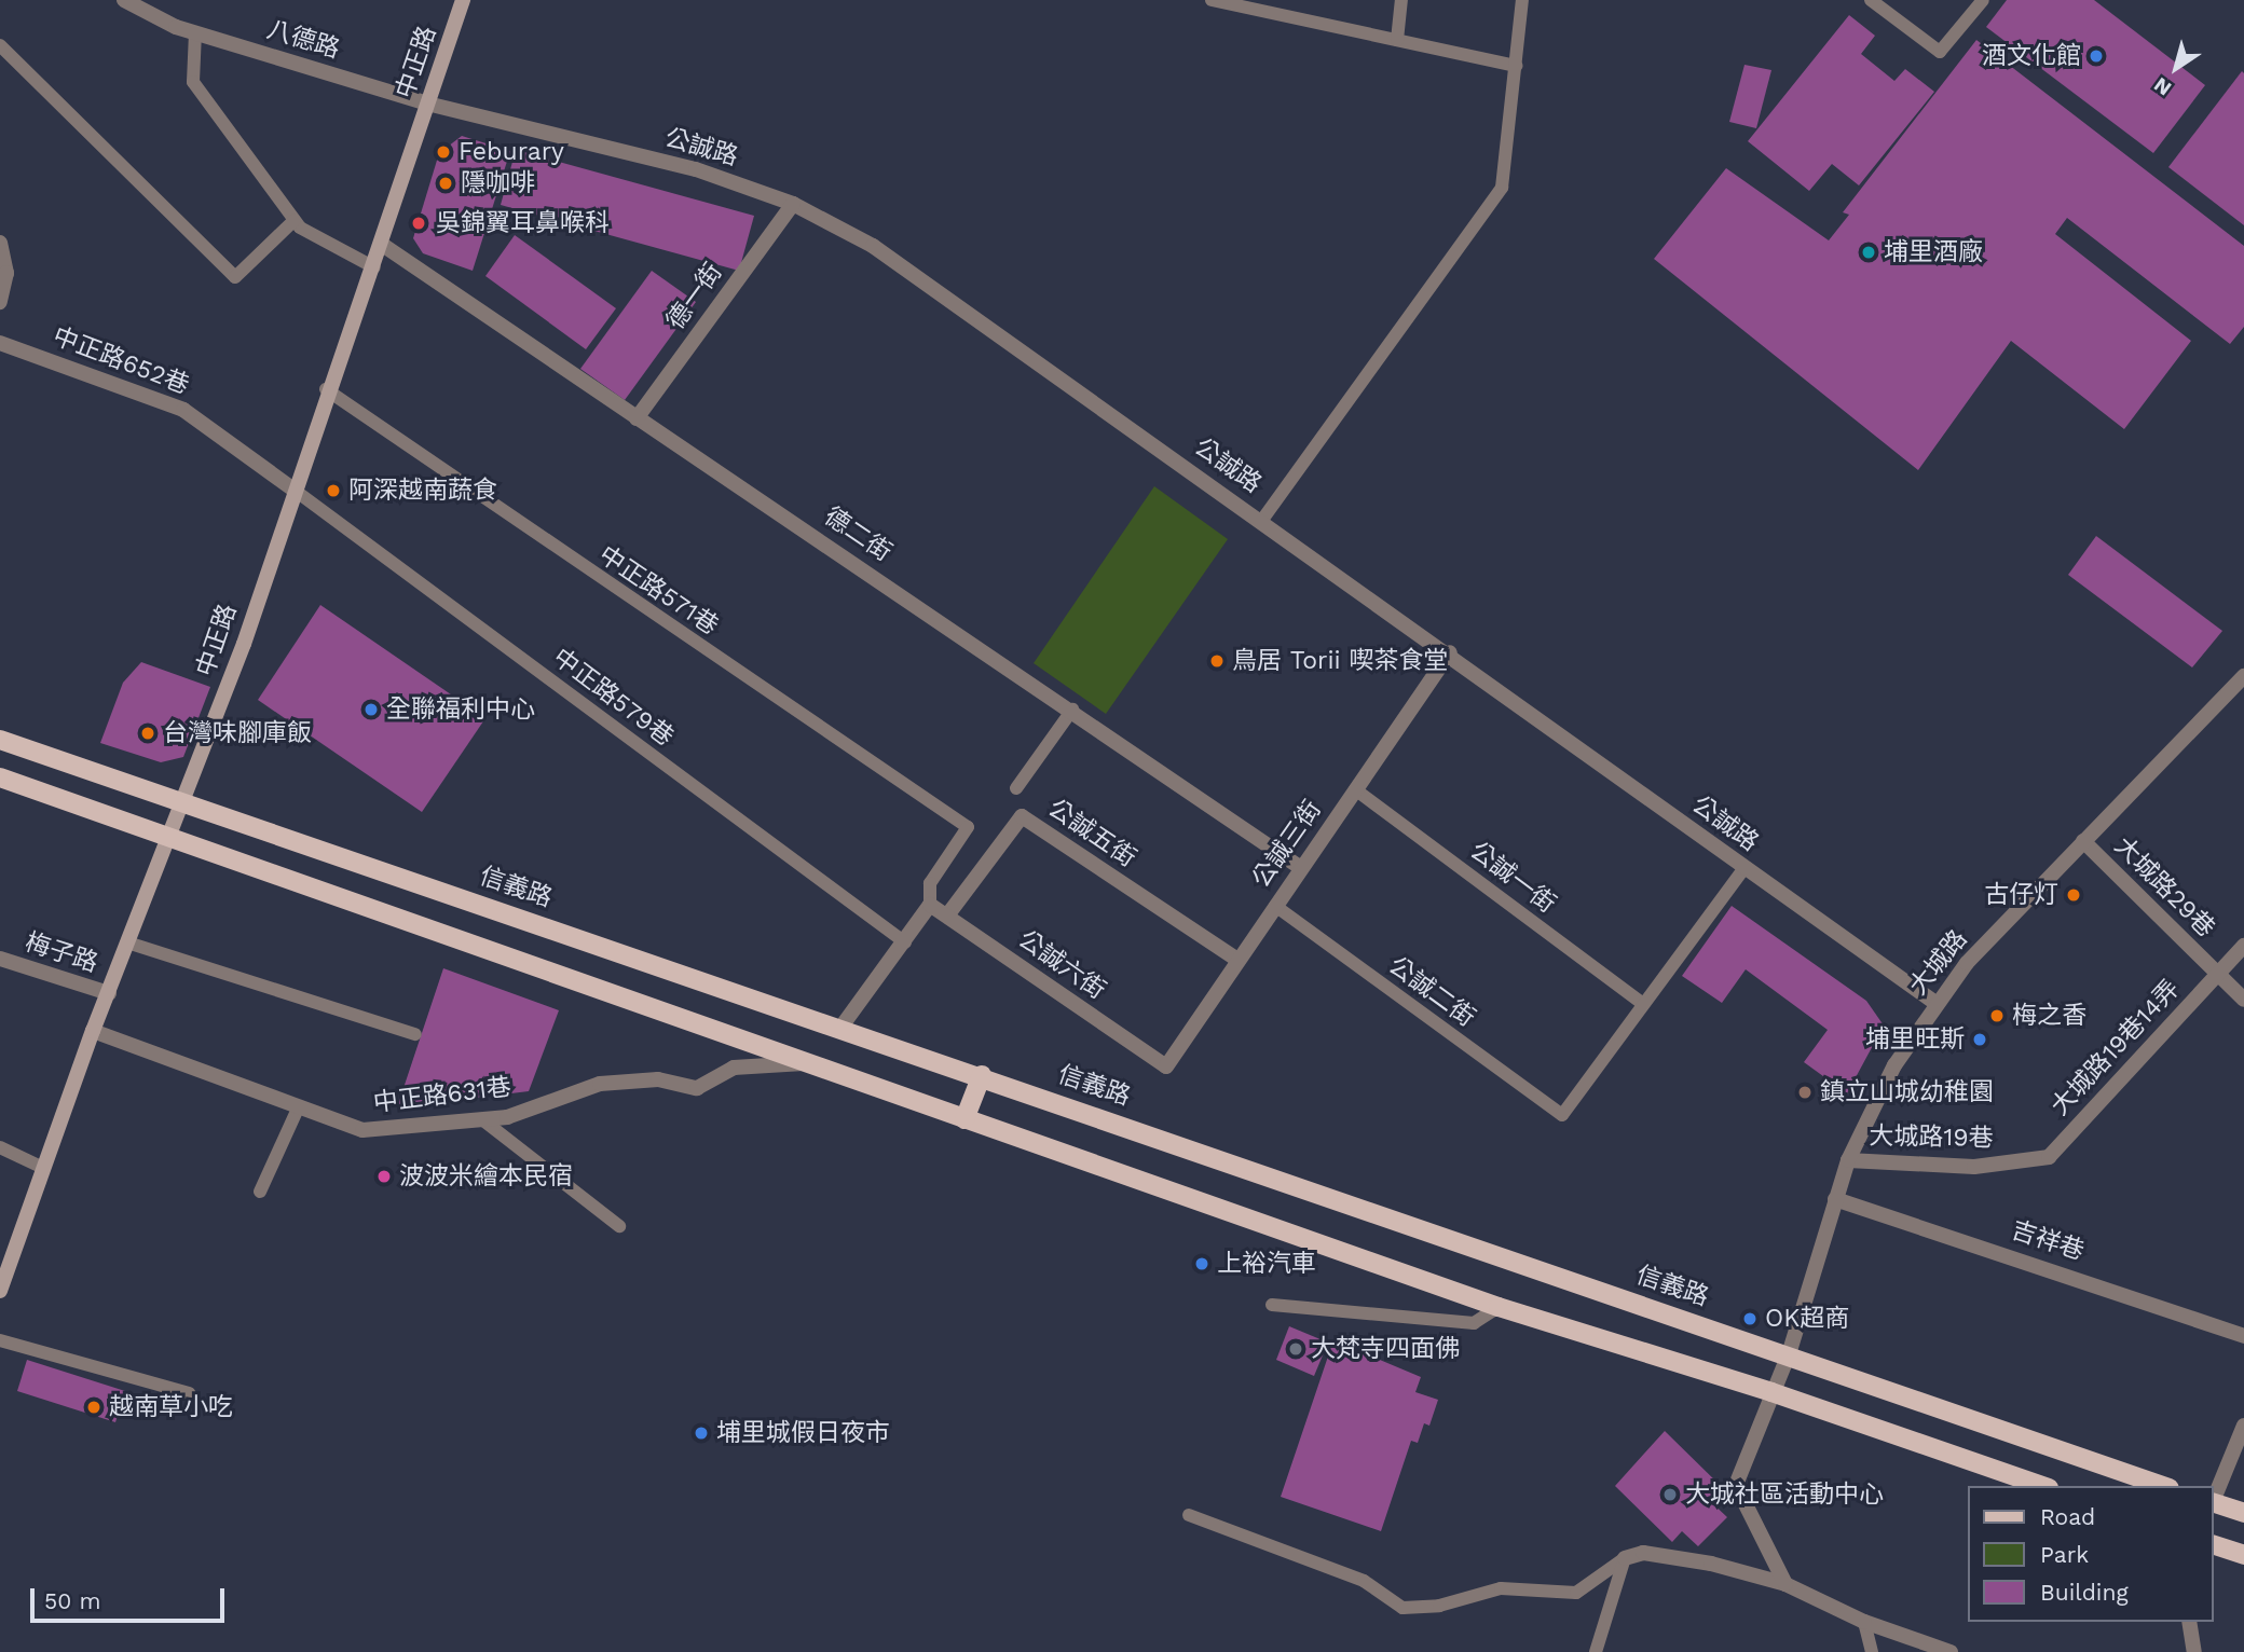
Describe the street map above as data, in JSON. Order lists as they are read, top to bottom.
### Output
{
  "streets": {
    "main road": ["信義路"],
    "street": [
      "八德路",
      "中正路",
      "公誠路",
      "德一街",
      "中正路652巷",
      "德二街",
      "公誠五街",
      "公誠三街",
      "大城路29巷",
      "梅子路",
      "大城路",
      "公誠六街",
      "大城路19巷14弄",
      "中正路631巷",
      "大城路19巷",
      "吉祥巷"
    ],
    "lane": [
      "中正路571巷",
      "中正路579巷",
      "公誠一街",
      "公誠二街"
    ]
  },
  "crossings": [
    ["八德路", "中正路"],
    ["八德路", "公誠路"],
    ["中正路", "公誠路"],
    ["中正路", "中正路652巷"],
    ["中正路", "德二街"],
    ["中正路", "中正路571巷"],
    ["中正路", "中正路579巷"],
    ["中正路", "信義路"],
    ["中正路", "梅子路"],
    ["中正路", "中正路631巷"],
    ["公誠路", "德一街"],
    ["公誠路", "公誠三街"],
    ["公誠路", "大城路"],
    ["德一街", "德二街"],
    ["中正路652巷", "中正路579巷"],
    ["德二街", "公誠三街"],
    ["中正路571巷", "公誠六街"],
    ["公誠五街", "公誠三街"],
    ["公誠五街", "公誠六街"],
    ["公誠三街", "公誠一街"],
    ["公誠三街", "公誠六街"],
    ["公誠三街", "公誠二街"],
    ["公誠一街", "公誠二街"],
    ["信義路", "大城路"],
    ["大城路29巷", "大城路"],
    ["大城路29巷", "大城路19巷14弄"],
    ["大城路", "大城路19巷"],
    ["大城路", "吉祥巷"],
    ["大城路19巷14弄", "大城路19巷"]
  ],
  "places": [
    "酒文化館",
    "Feburary",
    "隱咖啡",
    "吳錦翼耳鼻喉科",
    "埔里酒廠",
    "阿深越南蔬食",
    "鳥居 Torii 喫茶食堂",
    "全聯福利中心",
    "台灣味腳庫飯",
    "古仔灯",
    "梅之香",
    "埔里旺斯",
    "鎮立山城幼稚園",
    "波波米繪本民宿",
    "上裕汽車",
    "OK超商",
    "大梵寺四面佛",
    "越南草小吃",
    "埔里城假日夜市",
    "大城社區活動中心"
  ],
  "legend": ["Road", "Park", "Building"],
  "scale_bar": "50 m",
  "north": "bottom left"
}
